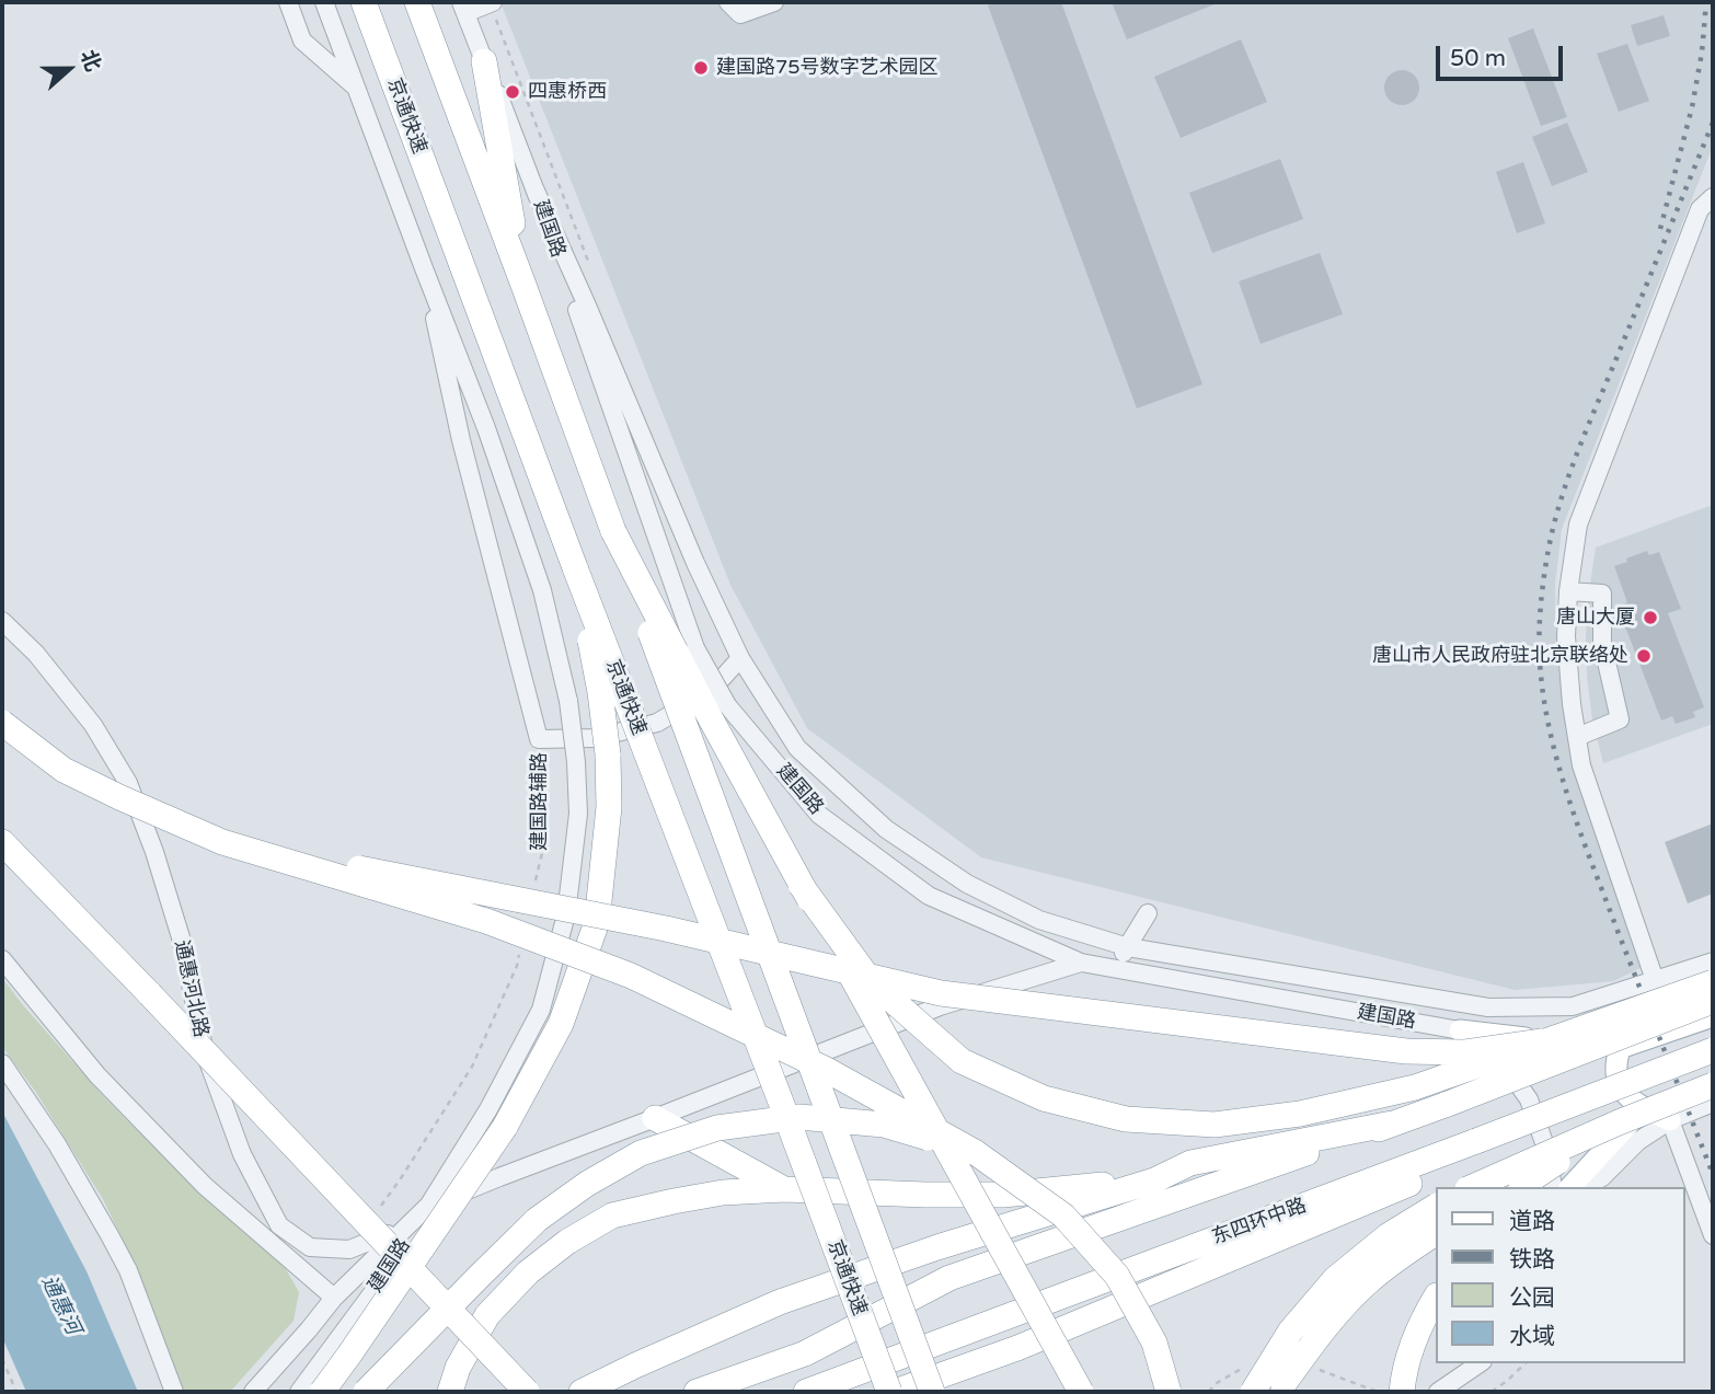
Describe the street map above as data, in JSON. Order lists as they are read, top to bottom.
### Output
{
  "streets": {
    "highway": ["京通快速", "东四环中路"],
    "street": ["建国路", "建国路辅路", "通惠河北路"]
  },
  "crossings": [
    ["建国路", "建国路辅路"],
    ["建国路", "通惠河北路"]
  ],
  "water": ["通惠河"],
  "places": [
    "建国路75号数字艺术园区",
    "四惠桥西",
    "唐山大厦",
    "唐山市人民政府驻北京联络处"
  ],
  "legend": [
    "道路",
    "铁路",
    "公园",
    "水域"
  ],
  "scale_bar": "50 m",
  "north": "right"
}
